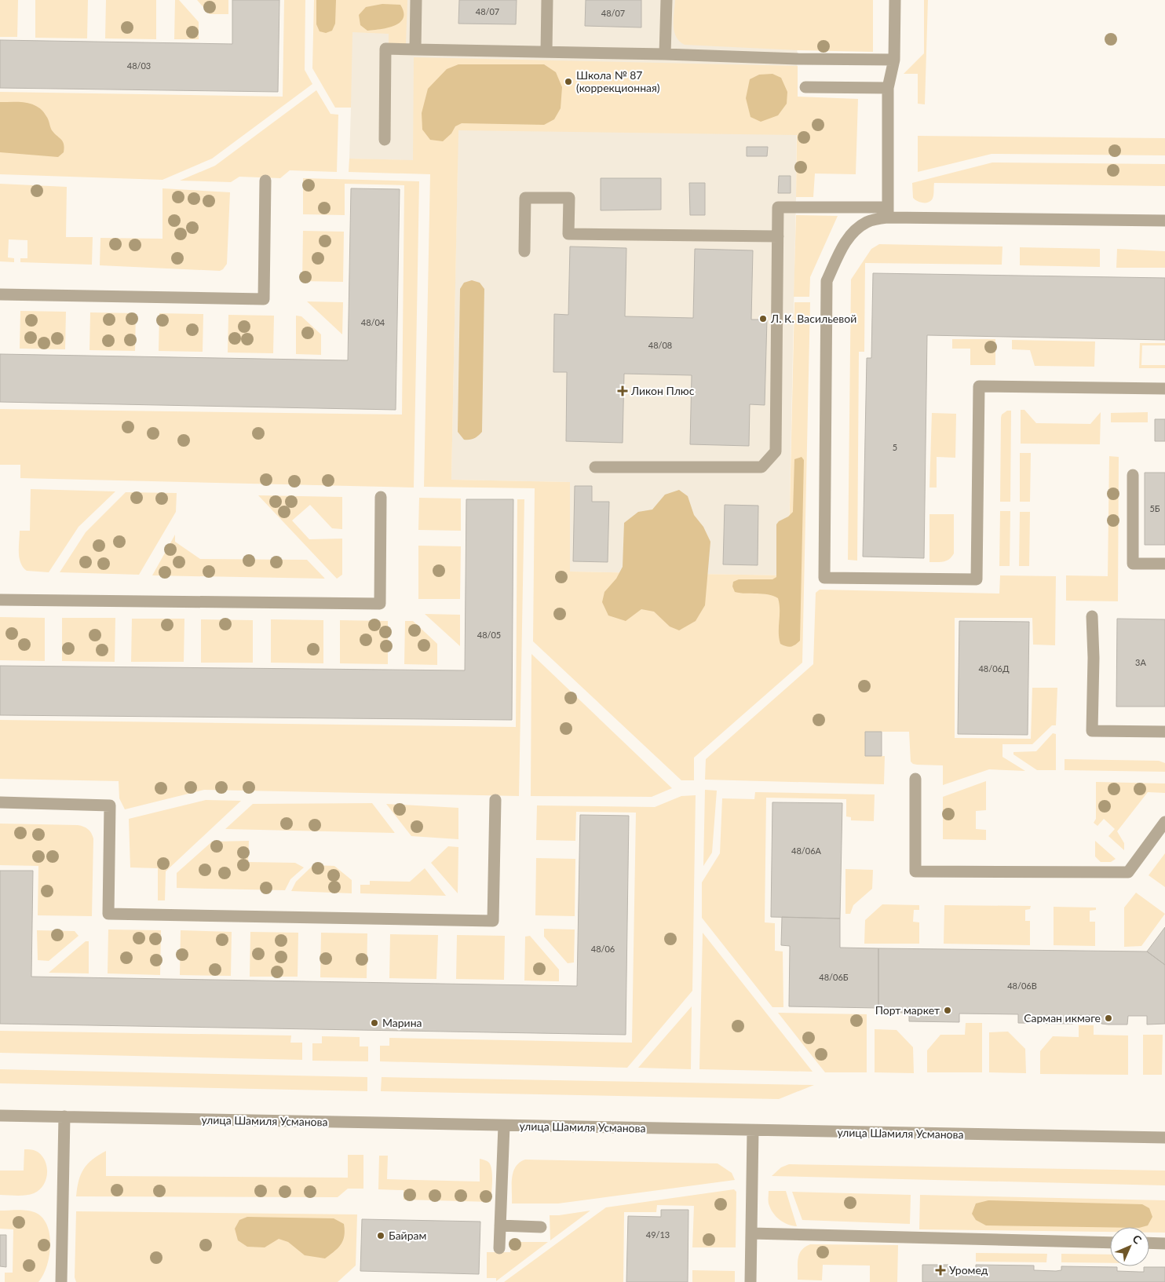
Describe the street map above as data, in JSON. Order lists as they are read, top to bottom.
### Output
{
  "streets": {
    "street": ["улица Шамиля Усманова"]
  },
  "places": {
    "other": [
      "Школа № 87 (коррекционная)",
      "Л. К. Васильевой",
      "Порт маркет",
      "Сарман икмәге",
      "Марина",
      "Байрам"
    ],
    "health": ["Ликон Плюс", "Уромед"]
  },
  "house_numbers": [
    "48/07",
    "48/07",
    "48/03",
    "48/04",
    "48/08",
    "5",
    "5Б",
    "48/05",
    "3А",
    "48/06Д",
    "48/06А",
    "48/06",
    "48/06Б",
    "48/06В",
    "49/13"
  ],
  "north": "top right"
}
